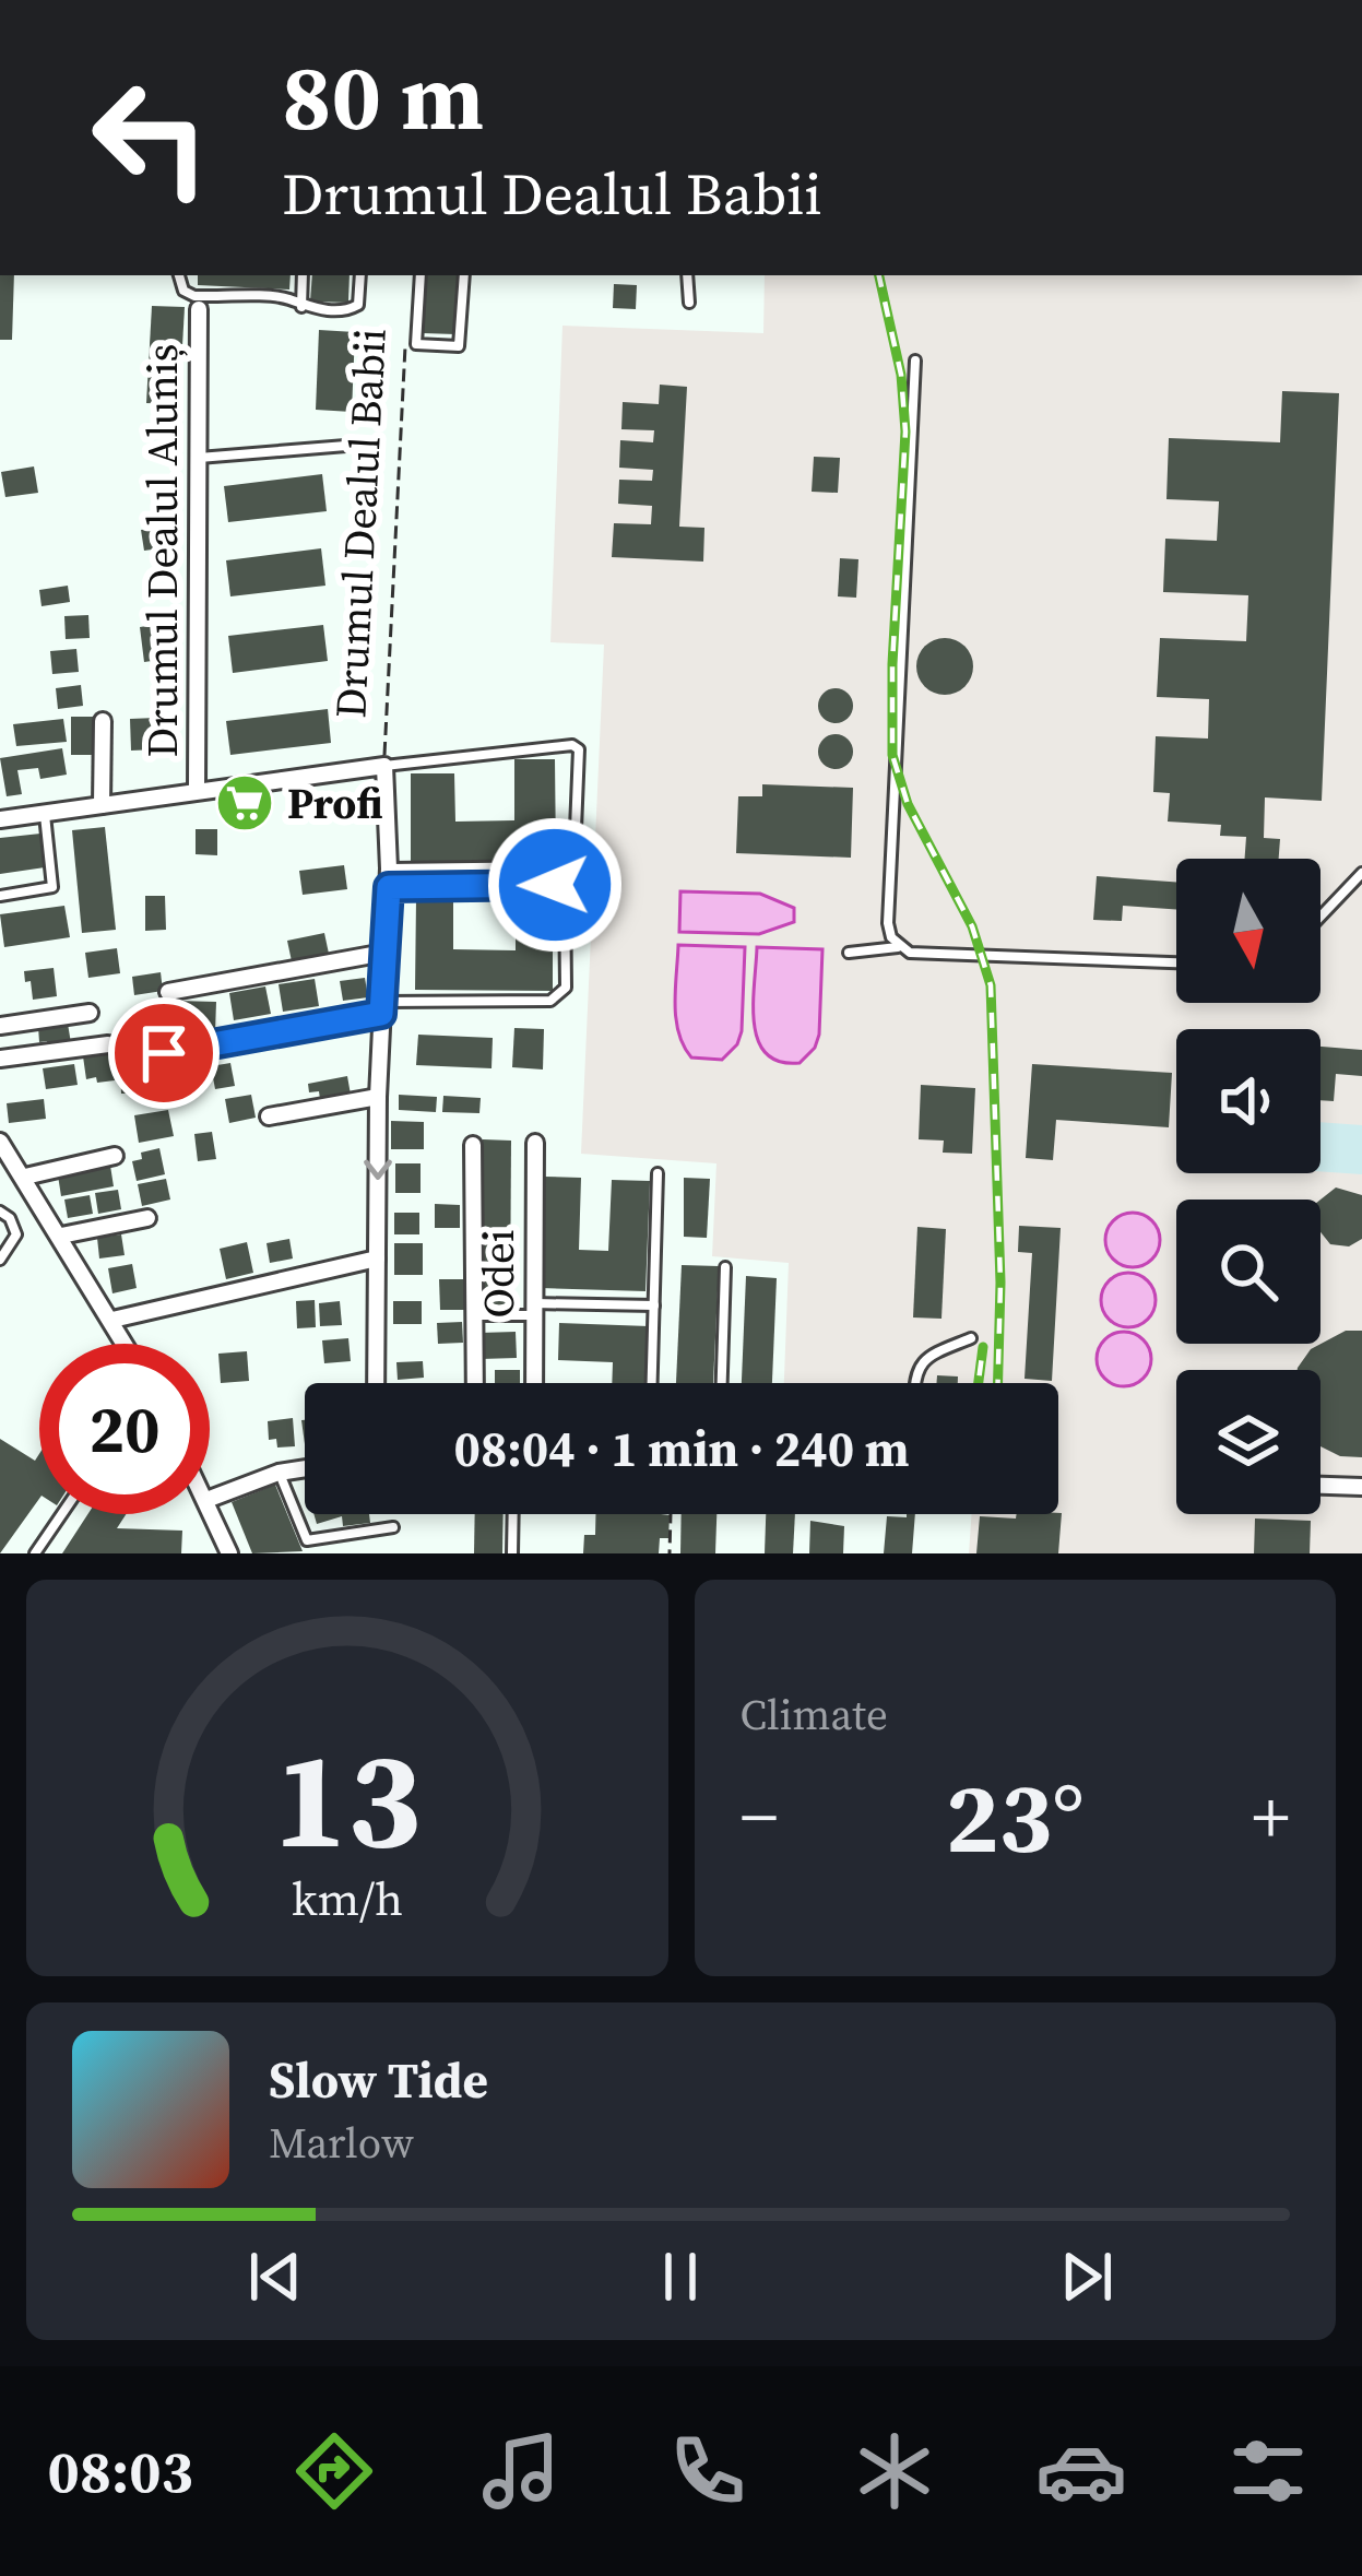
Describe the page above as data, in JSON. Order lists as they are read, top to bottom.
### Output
{
  "streets": {
    "street": ["Drumul Dealul Babii", "Drumul Dealul Aluniș", "Odei"]
  },
  "crossings": [
    ["Drumul Dealul Babii", "Drumul Dealul Aluniș"]
  ],
  "places": {
    "supermarket": ["Profi"]
  },
  "north": "bottom",
  "page": {
    "turn": ["80 m", "Drumul Dealul Babii"],
    "limit": "20",
    "trip": "08:04 · 1 min · 240 m",
    "tile": "Climate",
    "heat": ["−", "23°", "+"],
    "song": ["Slow Tide", "Marlow"],
    "tabs": "08:03",
    "gauge": ["13", "km/h"]
  }
}
